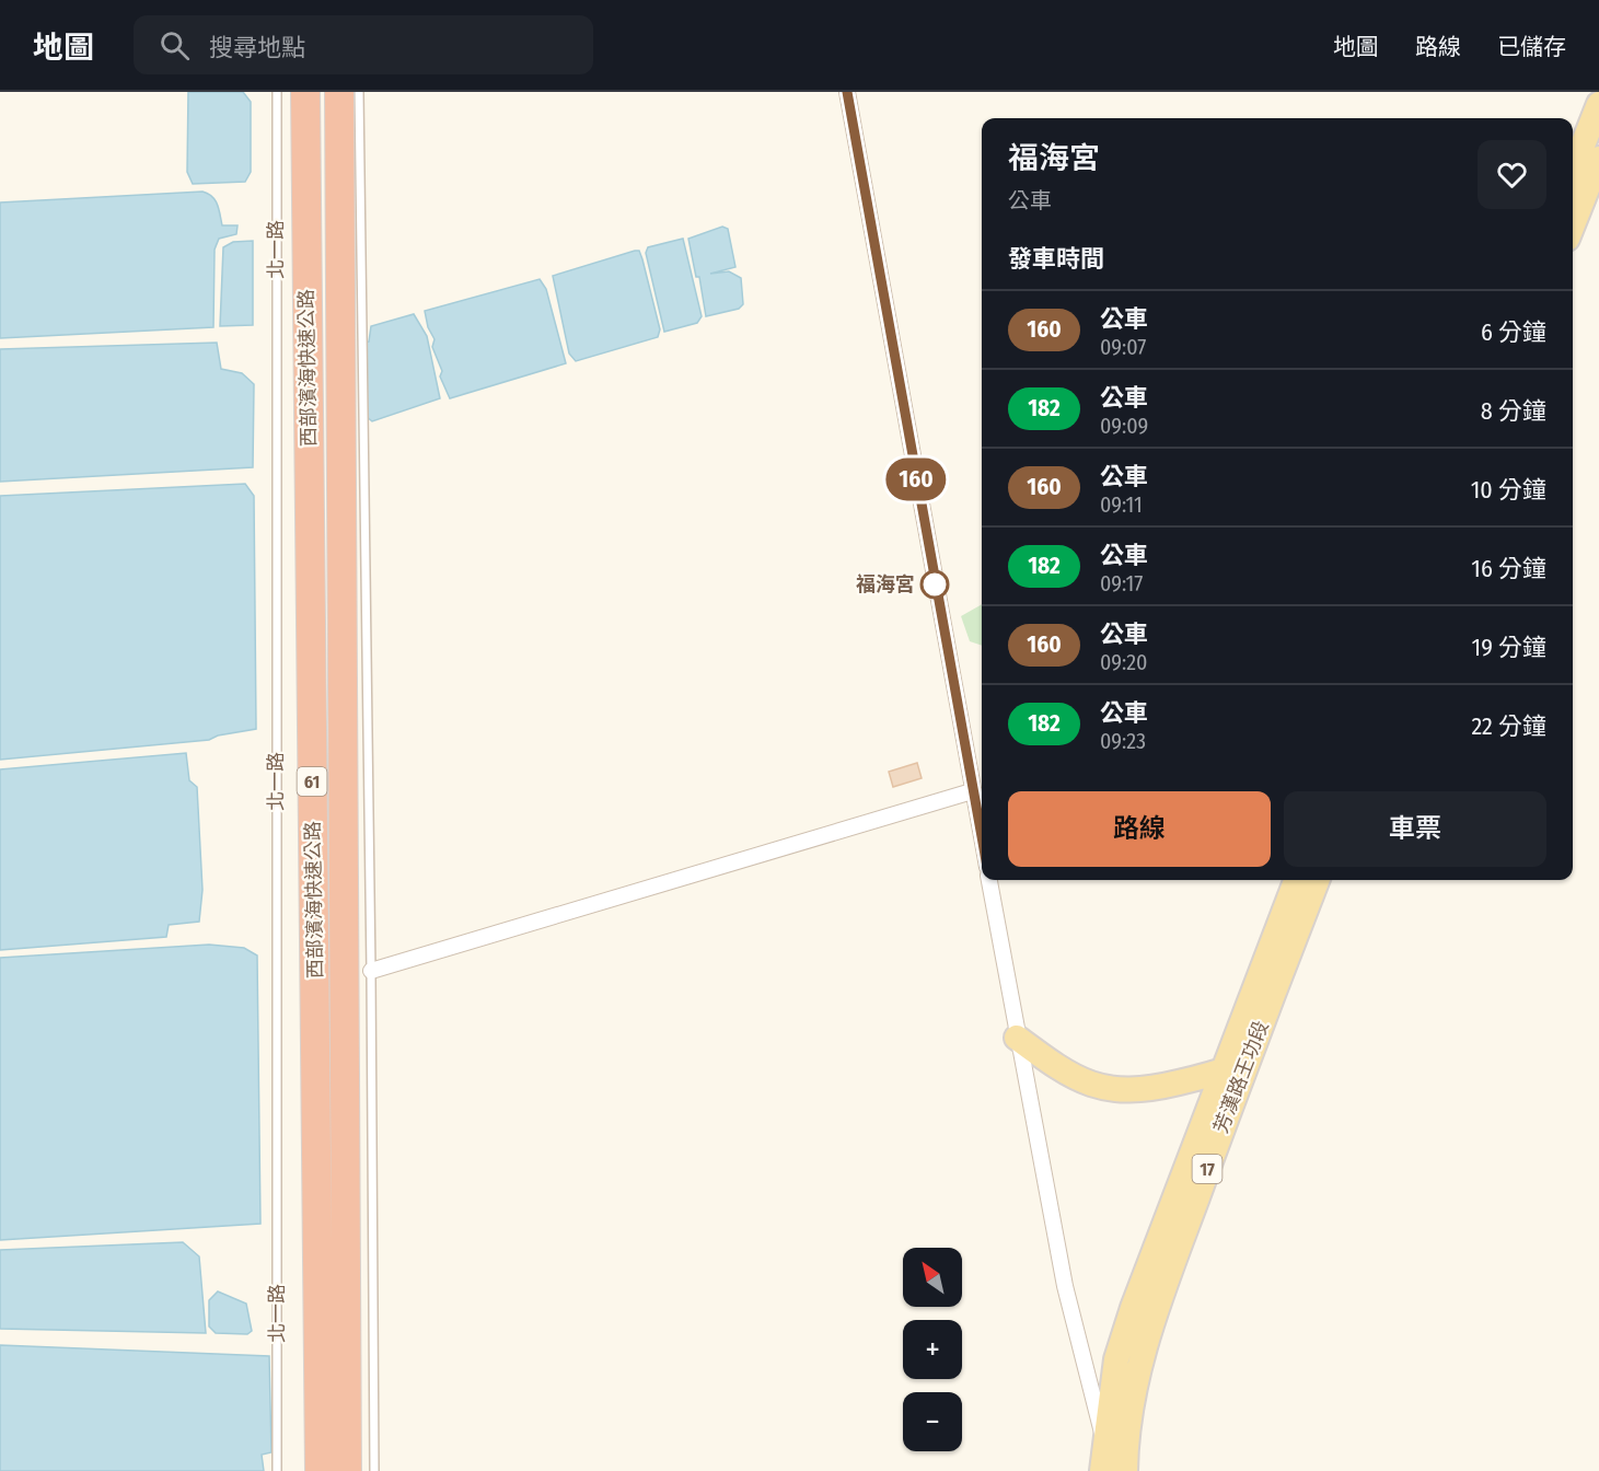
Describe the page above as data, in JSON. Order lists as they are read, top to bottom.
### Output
{
  "streets": {
    "highway": ["西部濱海快速公路", "61"],
    "main road": ["芳漢路王功段", "17"],
    "lane": ["北一路"]
  },
  "crossings": [
    ["芳漢路王功段", "17"]
  ],
  "places": ["福海宮"],
  "lines": ["bus line 160"],
  "north": "top left",
  "page": {
    "header": "地圖",
    "search": "搜尋地點",
    "nav": ["地圖", "路線", "已儲存"],
    "on_map": "160",
    "heading": [
      ["福海宮", "公車"],
      "發車時間"
    ],
    "list": [
      {
        "mark": "160",
        "name": "公車",
        "note": "09:07",
        "value": "6 分鐘"
      },
      {
        "mark": "182",
        "name": "公車",
        "note": "09:09",
        "value": "8 分鐘"
      },
      {
        "mark": "160",
        "name": "公車",
        "note": "09:11",
        "value": "10 分鐘"
      },
      {
        "mark": "182",
        "name": "公車",
        "note": "09:17",
        "value": "16 分鐘"
      },
      {
        "mark": "160",
        "name": "公車",
        "note": "09:20",
        "value": "19 分鐘"
      },
      {
        "mark": "182",
        "name": "公車",
        "note": "09:23",
        "value": "22 分鐘"
      }
    ],
    "buttons": ["路線", "車票"],
    "map_buttons": ["+", "−"]
  }
}
